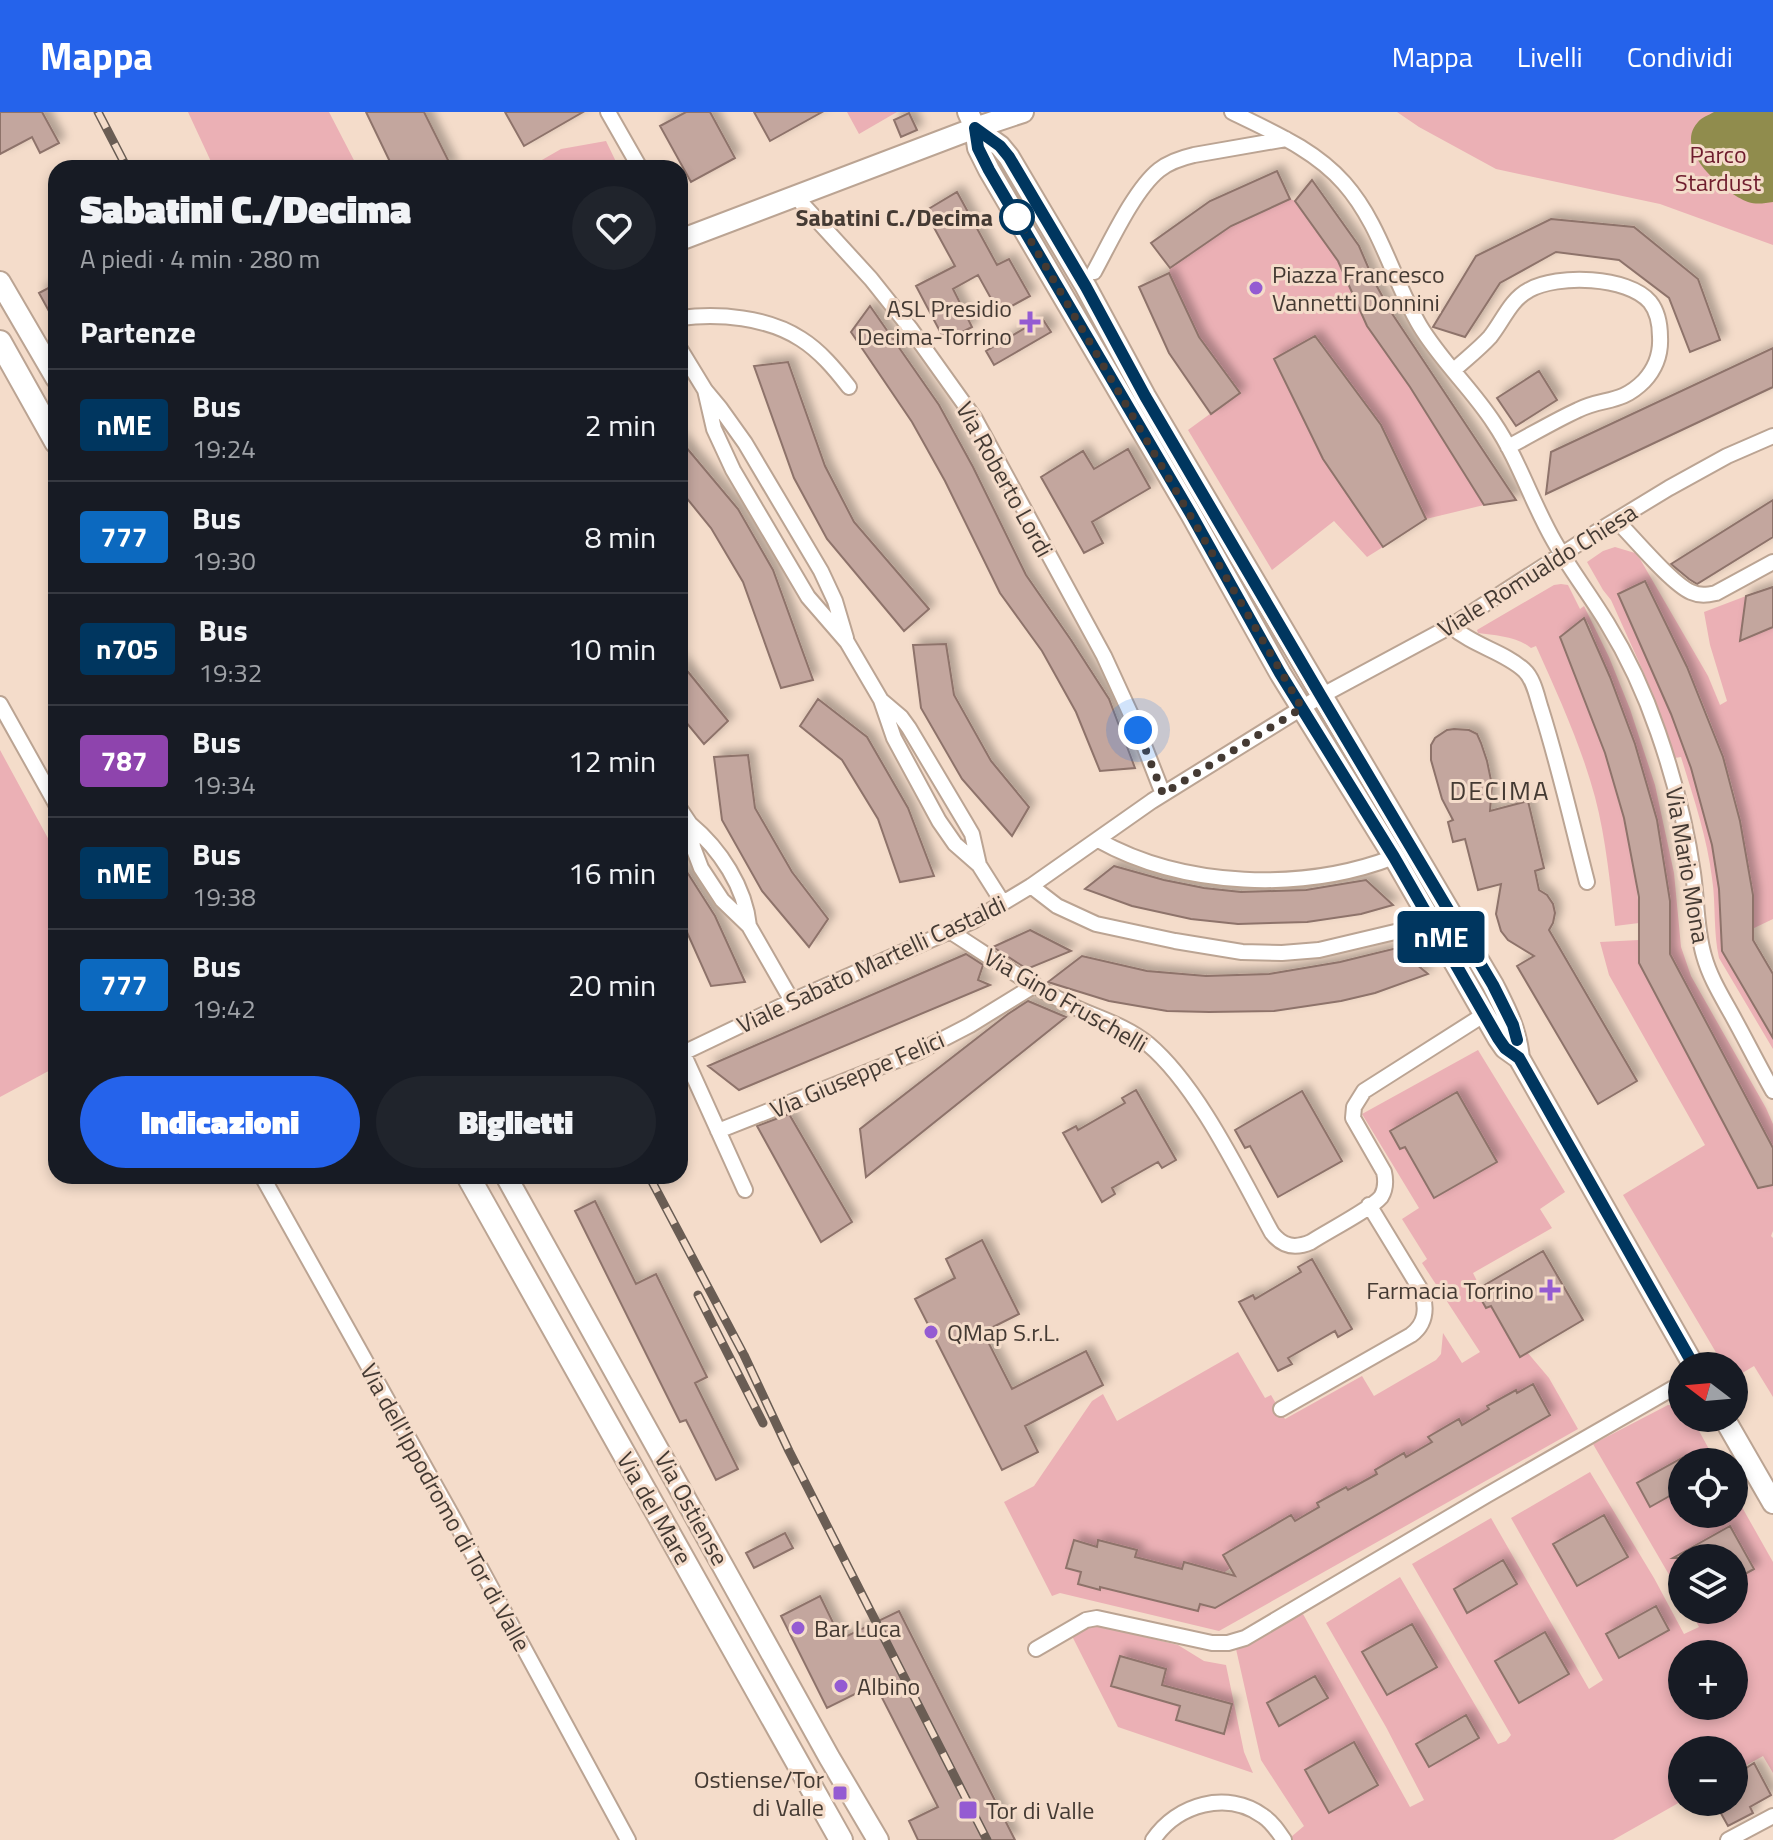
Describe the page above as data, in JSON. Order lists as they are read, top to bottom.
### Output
{
  "streets": {
    "main road": ["Via del Mare"],
    "street": [
      "Via Roberto Lordi",
      "Viale Romualdo Chiesa",
      "Via Mario Mona",
      "Viale Sabato Martelli Castaldi",
      "Via Gino Fruschelli",
      "Via Giuseppe Felici",
      "Via dell'Ippodromo di Tor di Valle",
      "Via Ostiense"
    ]
  },
  "crossings": [
    ["Via Roberto Lordi", "Viale Sabato Martelli Castaldi"],
    ["Viale Romualdo Chiesa", "Via Mario Mona"],
    ["Viale Romualdo Chiesa", "Viale Sabato Martelli Castaldi"],
    ["Viale Sabato Martelli Castaldi", "Via Gino Fruschelli"],
    ["Viale Sabato Martelli Castaldi", "Via Giuseppe Felici"],
    ["Via Gino Fruschelli", "Via Giuseppe Felici"]
  ],
  "districts": ["DECIMA"],
  "parks": ["Parco Stardust"],
  "places": {
    "other": [
      "Sabatini C./Decima",
      "Piazza Francesco Vannetti Donnini",
      "QMap S.r.L.",
      "Bar Luca",
      "Albino"
    ],
    "health": ["ASL Presidio Decima-Torrino", "Farmacia Torrino"],
    "transit": ["Ostiense/Tor di Valle", "Tor di Valle"]
  },
  "lines": ["bus line nME"],
  "north": "left",
  "page": {
    "header": "Mappa",
    "nav": ["Mappa", "Livelli", "Condividi"],
    "on_map": "nME",
    "heading": [
      ["Sabatini C./Decima", "A piedi · 4 min · 280 m"],
      "Partenze"
    ],
    "list": [
      {
        "mark": "nME",
        "name": "Bus",
        "note": "19:24",
        "value": "2 min"
      },
      {
        "mark": "777",
        "name": "Bus",
        "note": "19:30",
        "value": "8 min"
      },
      {
        "mark": "n705",
        "name": "Bus",
        "note": "19:32",
        "value": "10 min"
      },
      {
        "mark": "787",
        "name": "Bus",
        "note": "19:34",
        "value": "12 min"
      },
      {
        "mark": "nME",
        "name": "Bus",
        "note": "19:38",
        "value": "16 min"
      },
      {
        "mark": "777",
        "name": "Bus",
        "note": "19:42",
        "value": "20 min"
      }
    ],
    "buttons": ["Indicazioni", "Biglietti"],
    "map_buttons": ["+", "−"]
  }
}
